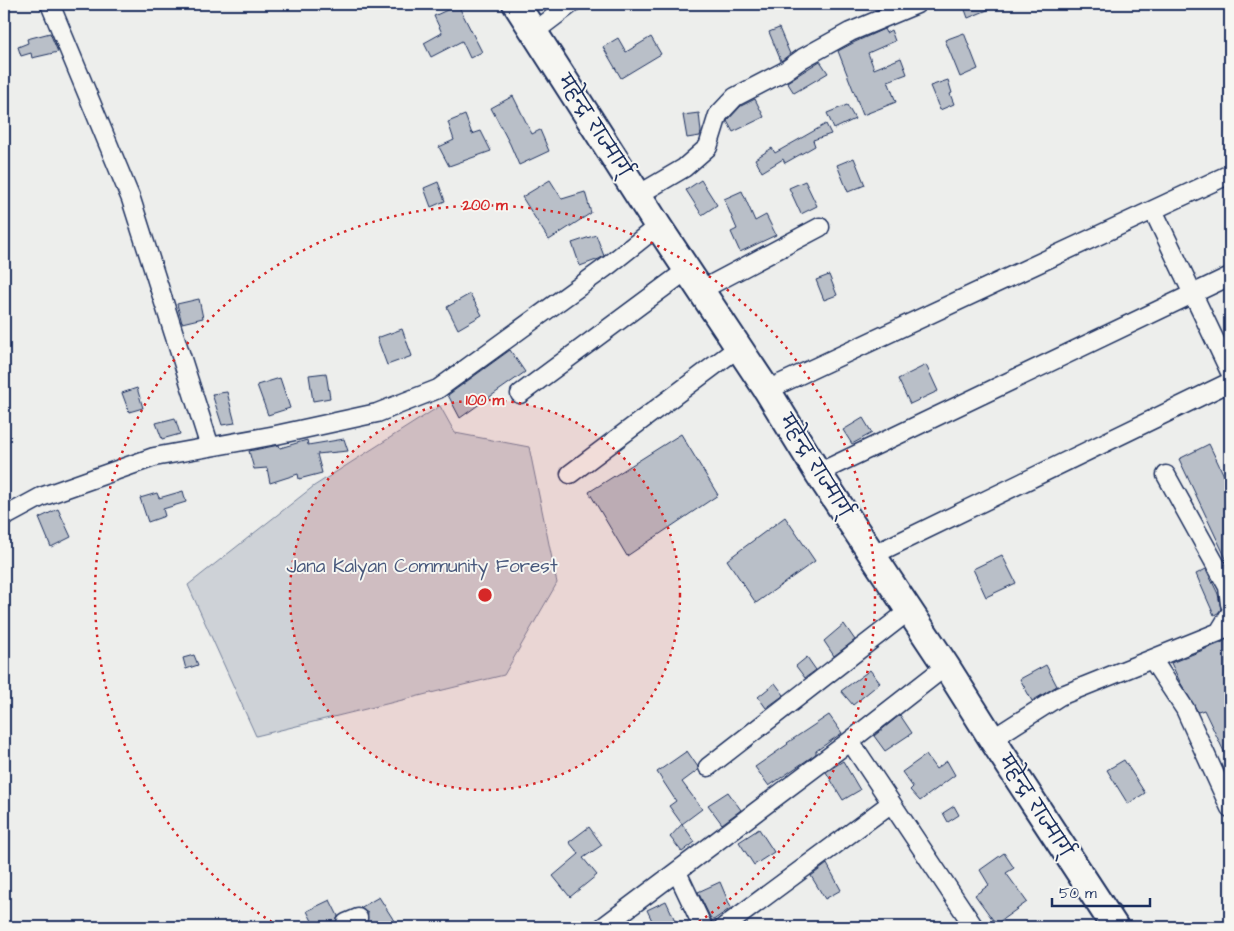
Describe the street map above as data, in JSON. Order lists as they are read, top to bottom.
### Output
{
  "streets": {
    "highway": ["महेन्द्र राज्मार्ग्"]
  },
  "parks": ["Jana Kalyan Community Forest"],
  "scale_bar": "50 m",
  "rings": ["200 m", "100 m"]
}
